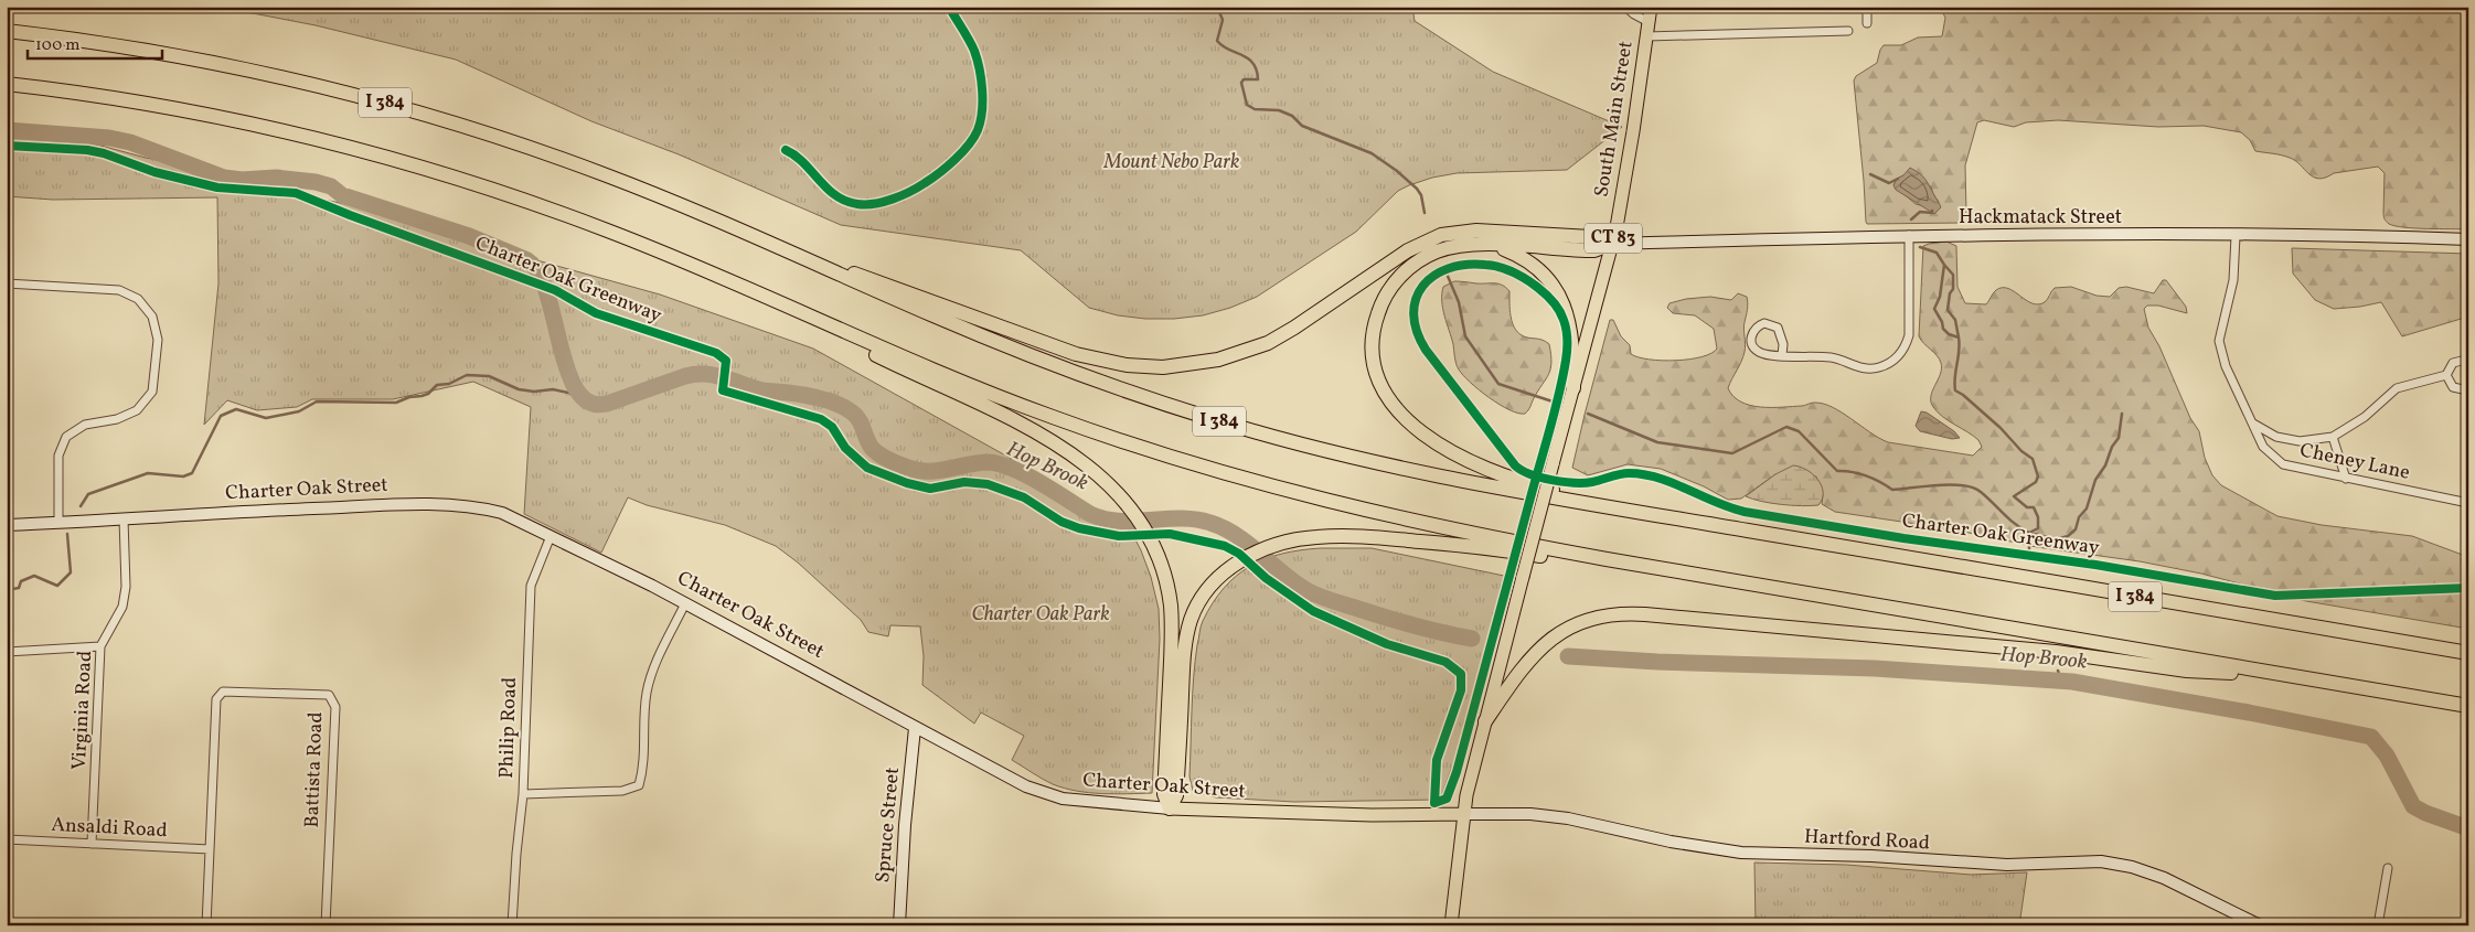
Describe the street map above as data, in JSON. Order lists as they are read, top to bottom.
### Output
{
  "streets": {
    "highway": ["I 384"],
    "main road": [
      "South Main Street",
      "Hackmatack Street",
      "CT 83",
      "Charter Oak Street",
      "Spruce Street",
      "Hartford Road"
    ],
    "street": [
      "Cheney Lane",
      "Virginia Road",
      "Philip Road",
      "Battista Road",
      "Ansaldi Road"
    ],
    "cycle path": ["Charter Oak Greenway"]
  },
  "crossings": [
    ["South Main Street", "Hackmatack Street"],
    ["South Main Street", "CT 83"],
    ["South Main Street", "Charter Oak Street"],
    ["South Main Street", "Hartford Road"],
    ["Hackmatack Street", "Cheney Lane"],
    ["CT 83", "Charter Oak Street"],
    ["CT 83", "Hartford Road"],
    ["Charter Oak Street", "Virginia Road"],
    ["Charter Oak Street", "Philip Road"],
    ["Charter Oak Street", "Spruce Street"],
    ["Charter Oak Street", "Hartford Road"],
    ["Virginia Road", "Ansaldi Road"],
    ["Battista Road", "Ansaldi Road"]
  ],
  "water": ["Hop Brook"],
  "parks": ["Mount Nebo Park", "Charter Oak Park"],
  "scale_bar": "100 m"
}
